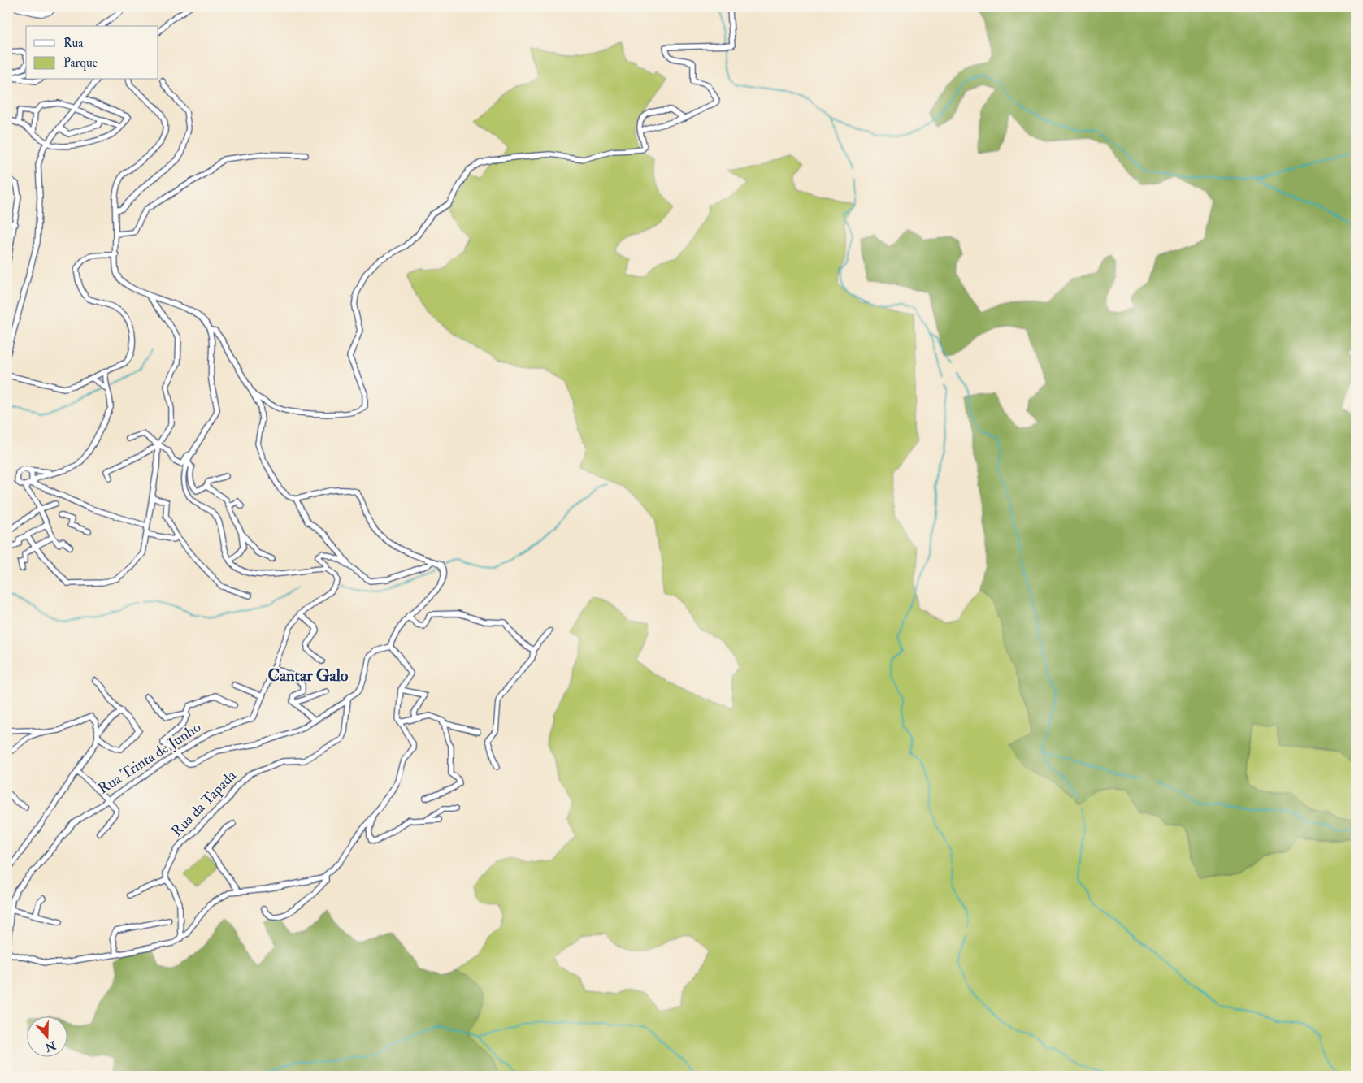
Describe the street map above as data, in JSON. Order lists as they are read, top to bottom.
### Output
{
  "streets": {
    "street": ["Rua Trinta de Junho", "Rua da Tapada"]
  },
  "districts": ["Cantar Galo"],
  "legend": ["Rua", "Parque"],
  "north": "bottom"
}
